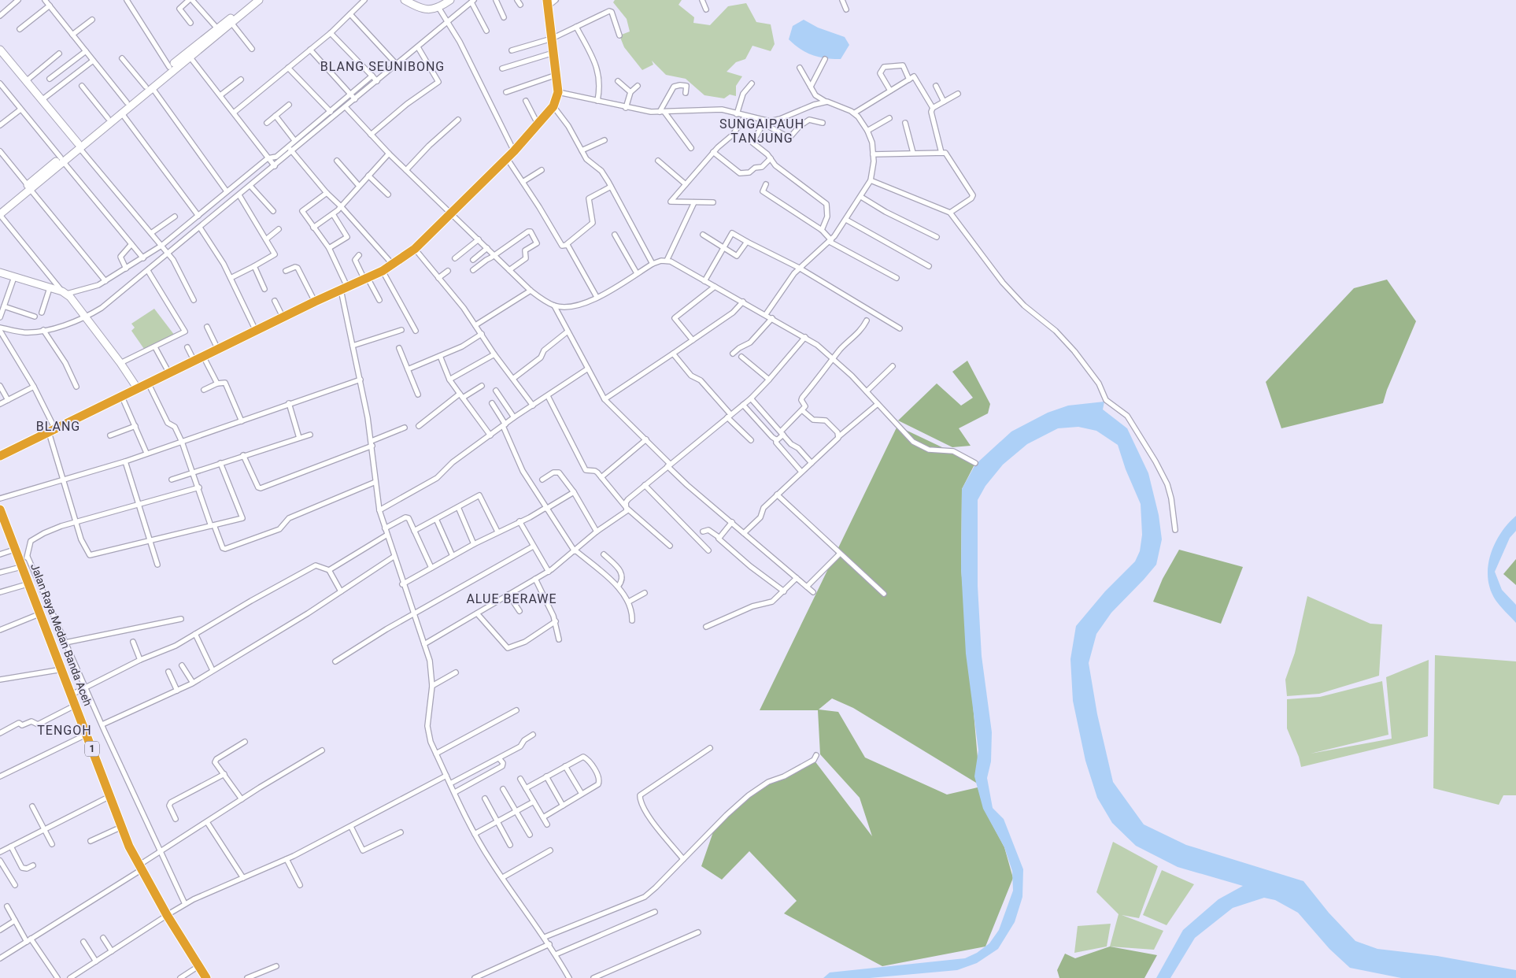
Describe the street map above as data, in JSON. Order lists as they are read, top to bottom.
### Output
{
  "streets": {
    "highway": ["Jalan Raya Medan Banda Aceh", "1"]
  },
  "districts": [
    "BLANG SEUNIBONG",
    "SUNGAIPAUH TANJUNG",
    "BLANG",
    "ALUE BERAWE",
    "TENGOH"
  ]
}
